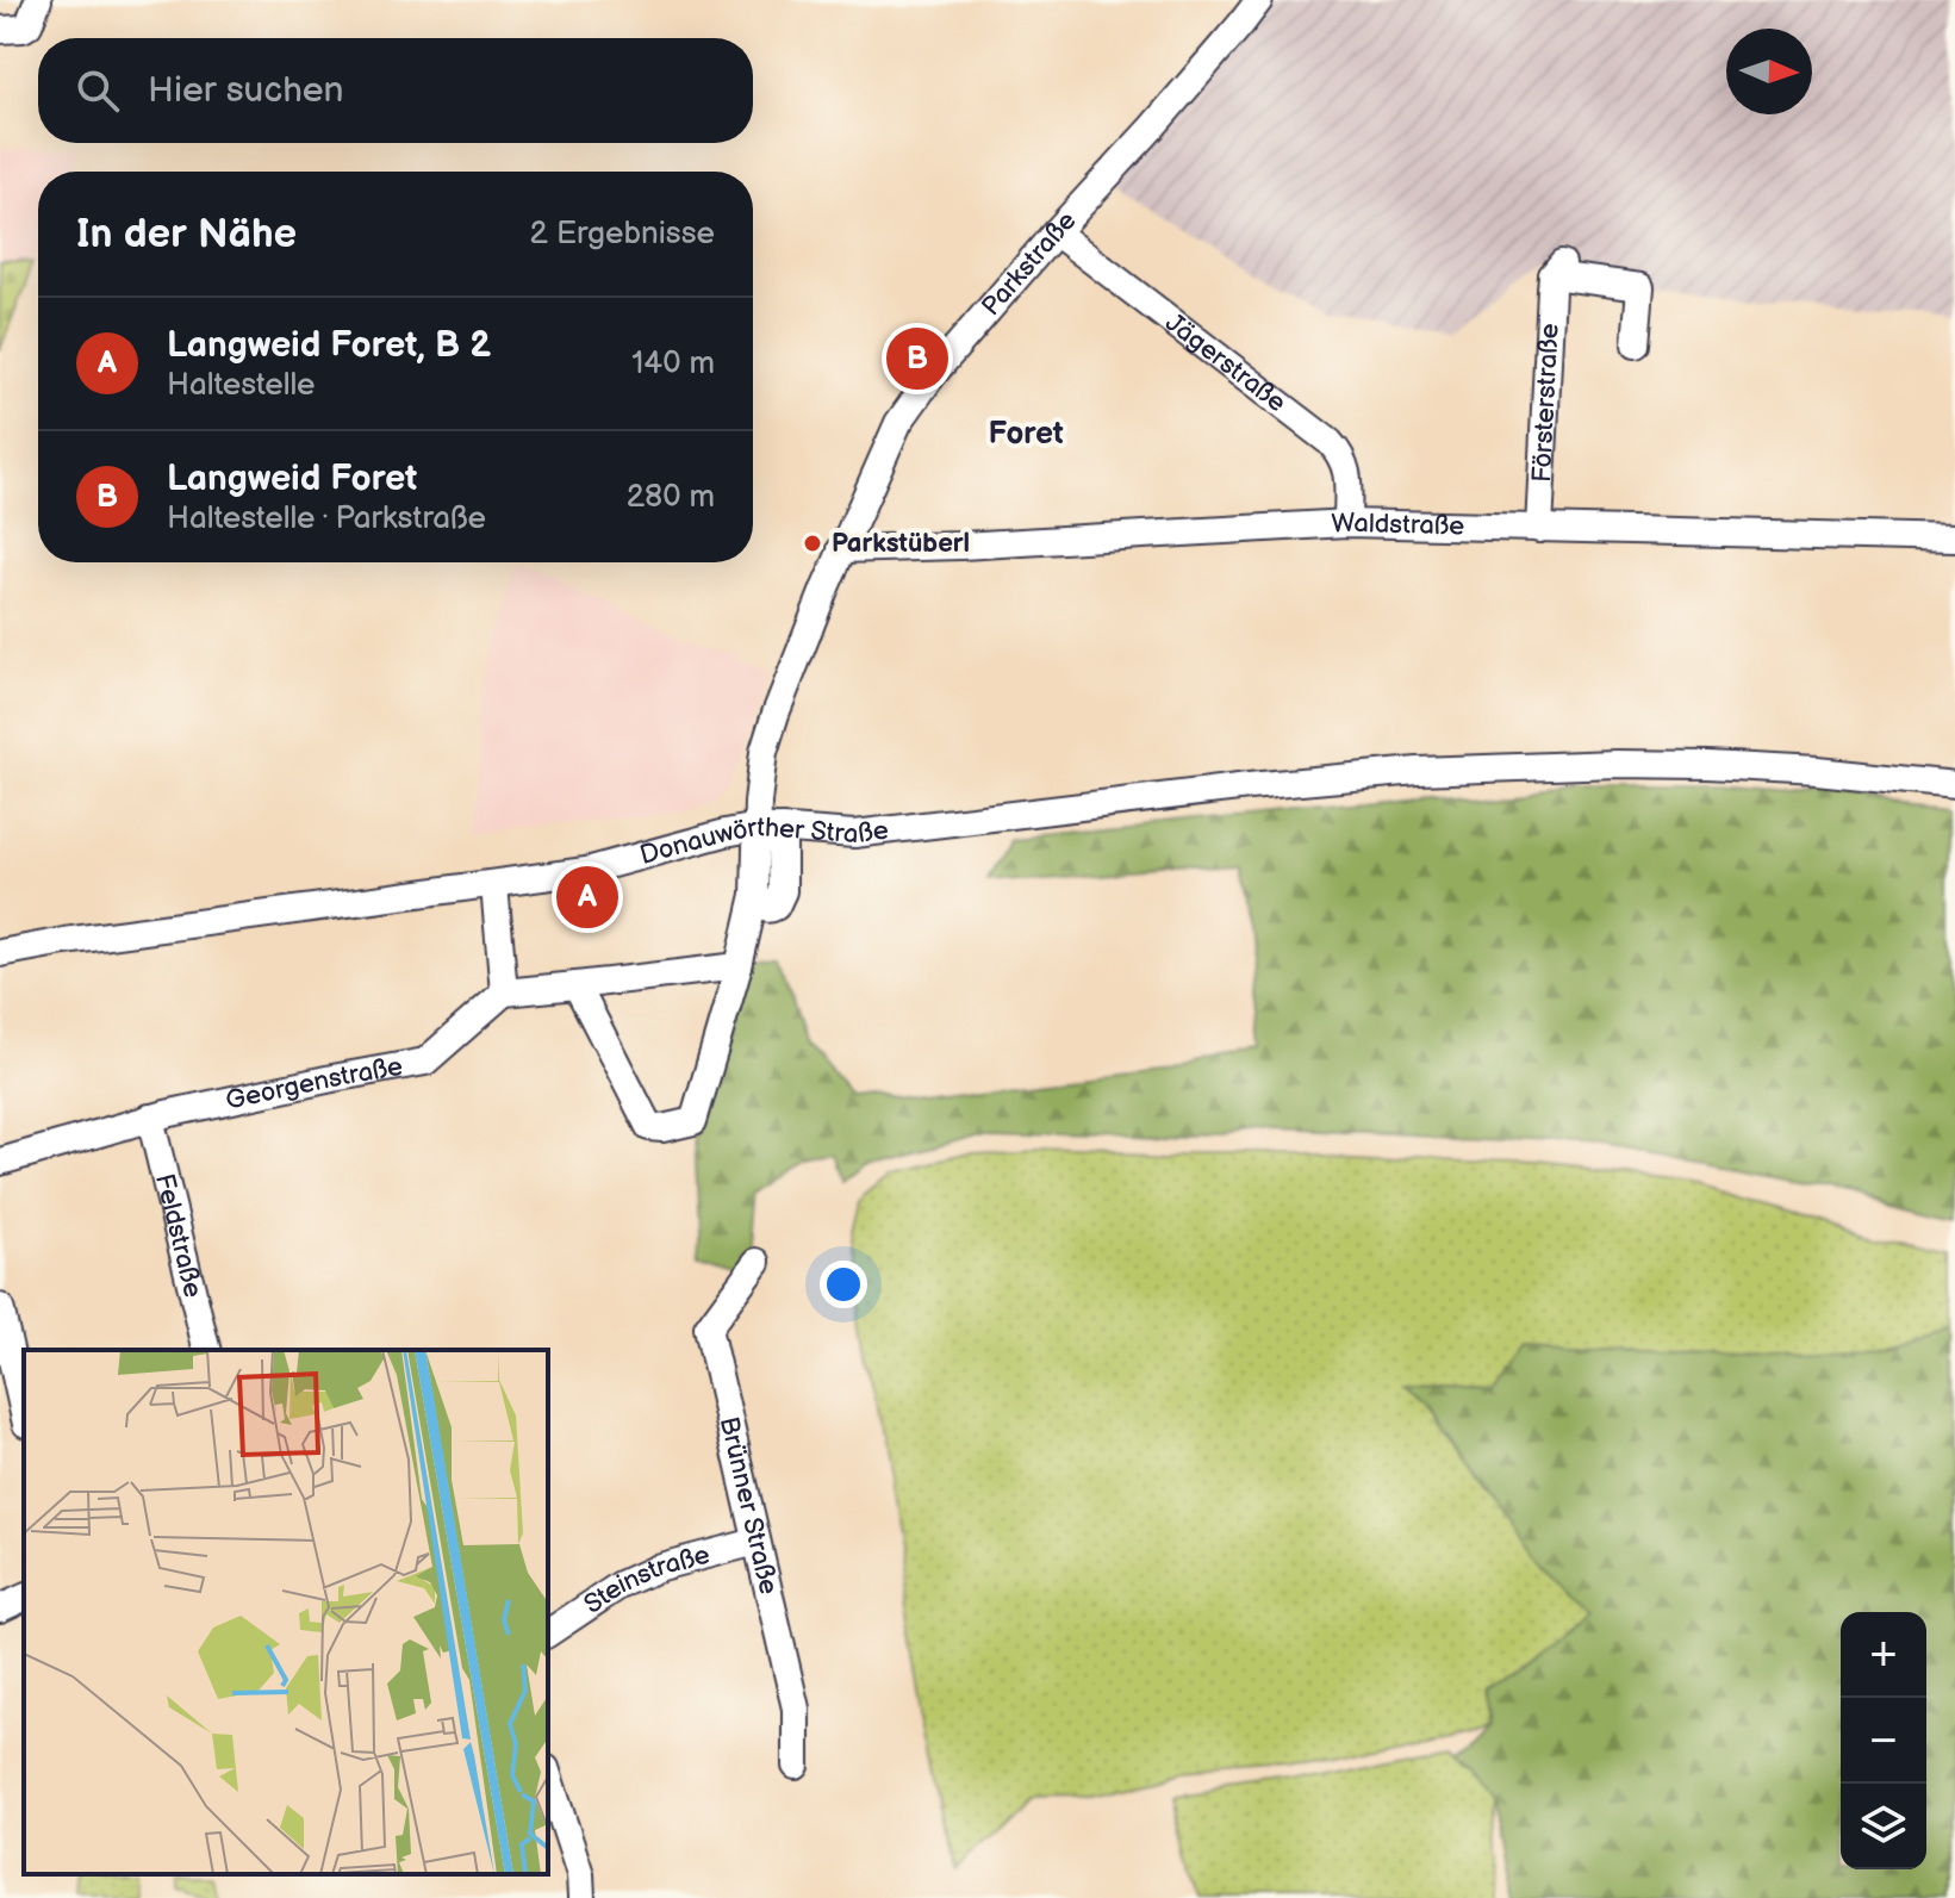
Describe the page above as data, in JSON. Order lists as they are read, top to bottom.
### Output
{
  "streets": {
    "street": [
      "Parkstraße",
      "Jägerstraße",
      "Försterstraße",
      "Waldstraße",
      "Donauwörther Straße",
      "Georgenstraße",
      "Feldstraße",
      "Brünner Straße",
      "Steinstraße"
    ]
  },
  "crossings": [
    ["Parkstraße", "Jägerstraße"],
    ["Parkstraße", "Waldstraße"],
    ["Parkstraße", "Donauwörther Straße"],
    ["Jägerstraße", "Waldstraße"],
    ["Försterstraße", "Waldstraße"],
    ["Georgenstraße", "Feldstraße"],
    ["Brünner Straße", "Steinstraße"]
  ],
  "districts": ["Foret"],
  "places": ["Parkstüberl"],
  "north": "right",
  "page": {
    "search": "Hier suchen",
    "heading": ["In der Nähe", "2 Ergebnisse"],
    "list": [
      {
        "mark": "A",
        "name": "Langweid Foret, B 2",
        "note": "Haltestelle",
        "value": "140 m"
      },
      {
        "mark": "B",
        "name": "Langweid Foret",
        "note": "Haltestelle · Parkstraße",
        "value": "280 m"
      }
    ],
    "pins": ["B", "A"],
    "map_buttons": ["+", "−"]
  }
}
